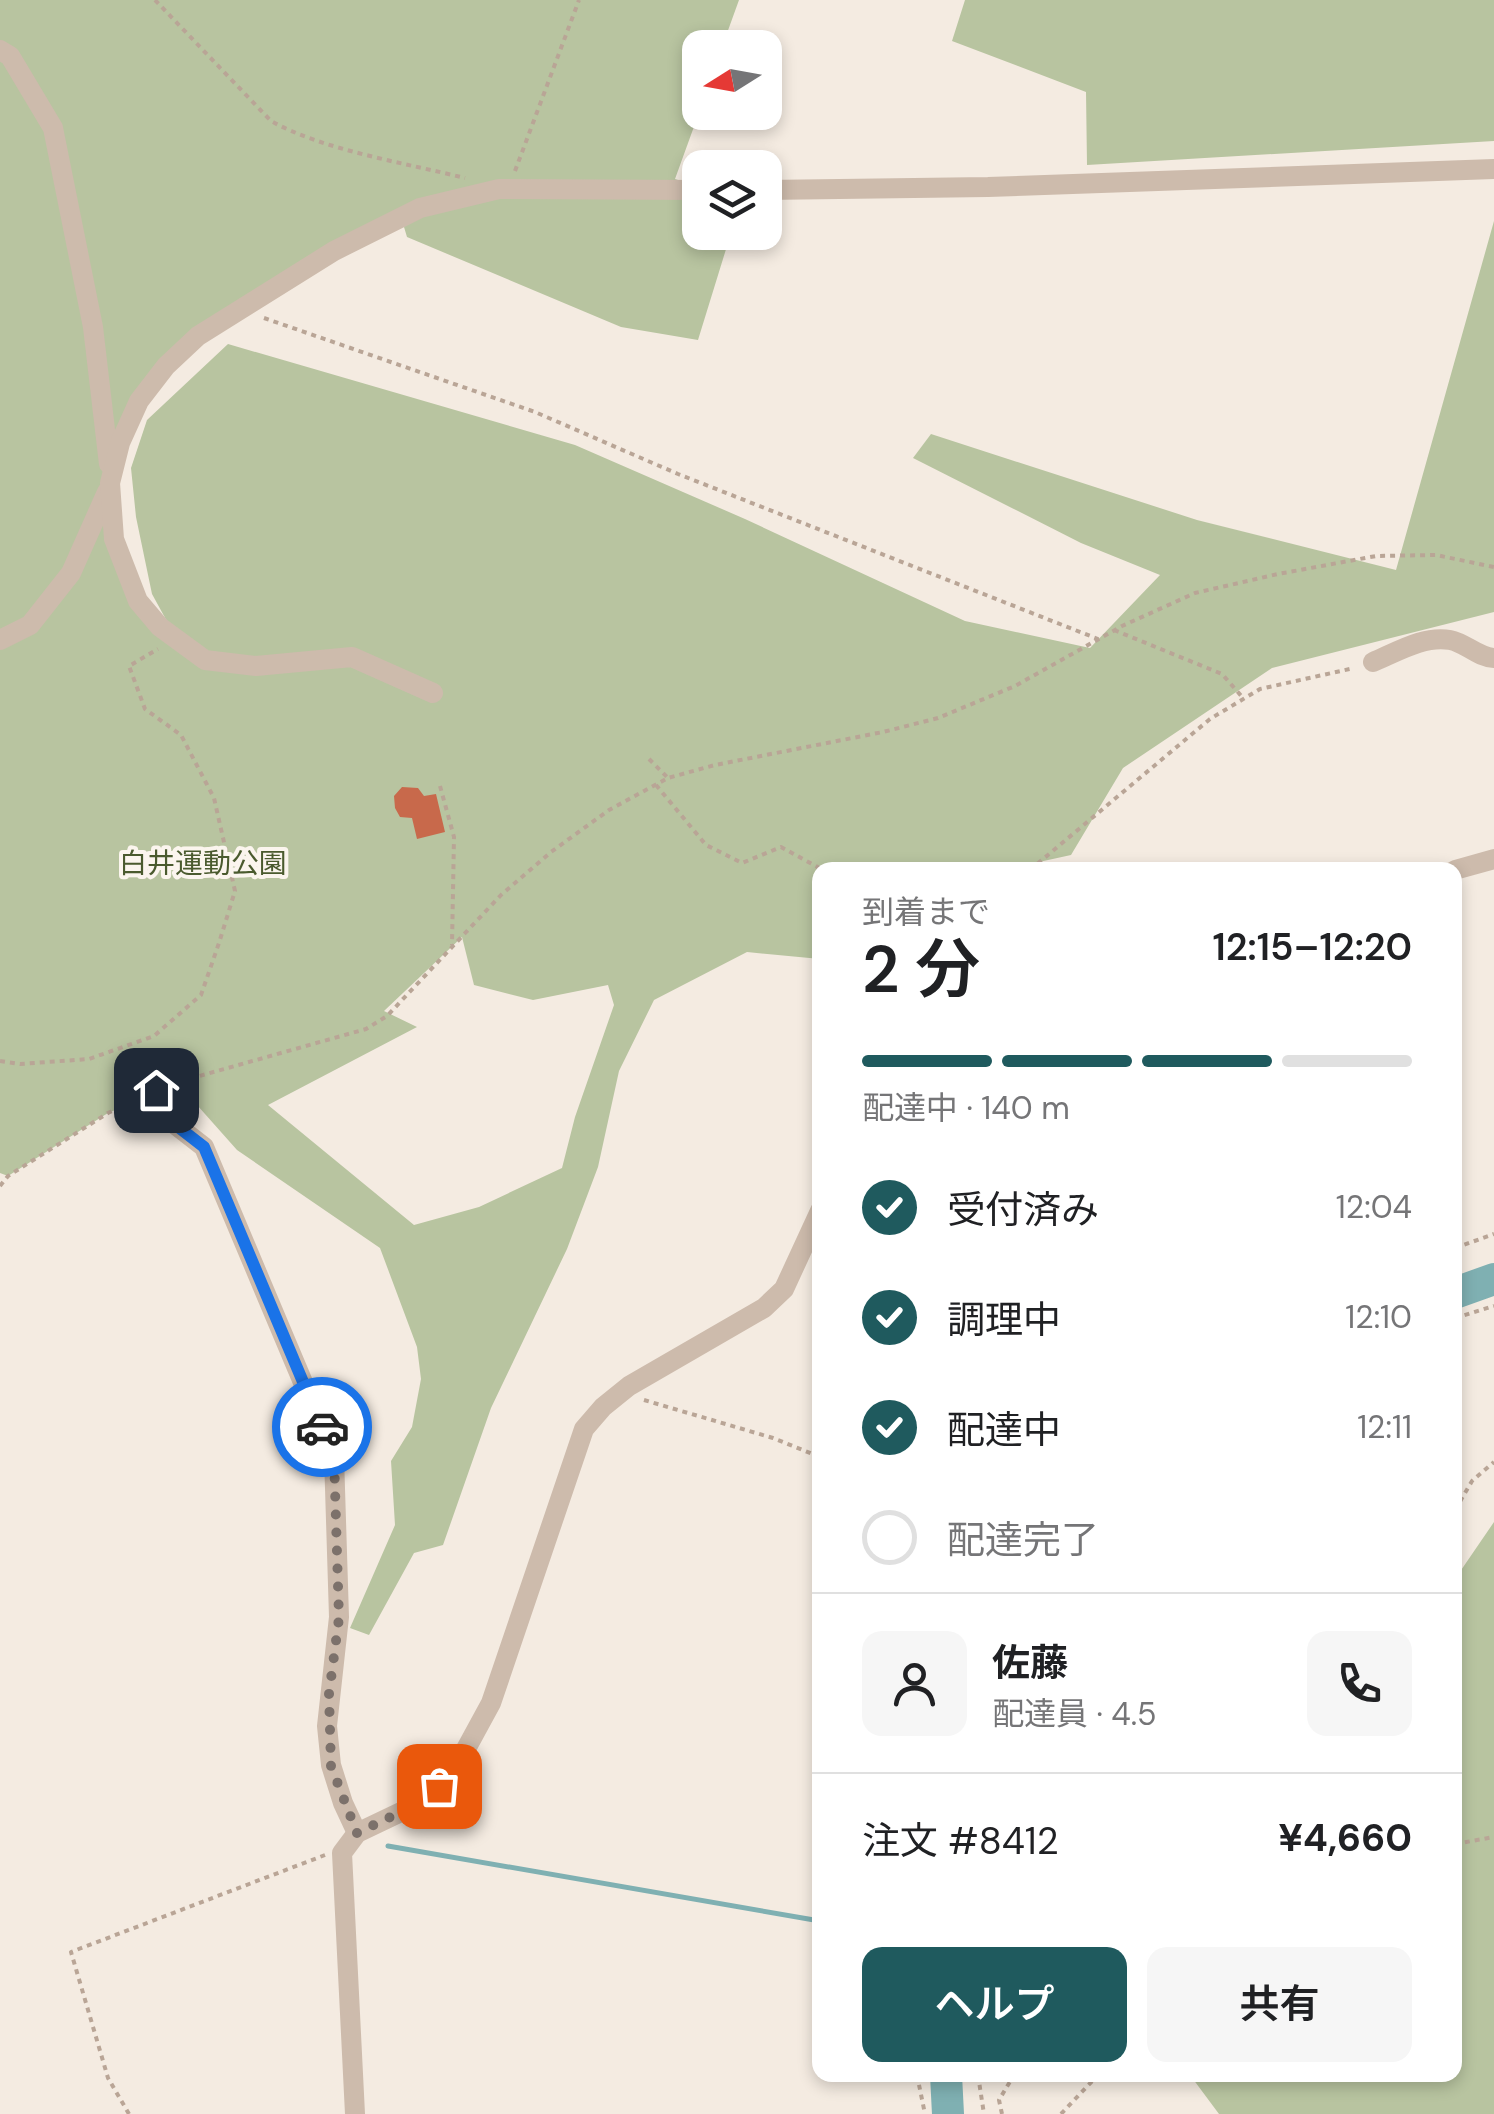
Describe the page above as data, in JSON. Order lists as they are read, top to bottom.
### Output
{
  "parks": ["白井運動公園"],
  "north": "left",
  "page": {
    "heading": ["2 分", "到着まで", "12:15–12:20"],
    "panel": [
      "佐藤",
      "配達員 · 4.5",
      "注文 #8412",
      "¥4,660"
    ],
    "bar": "配達中 · 140 m",
    "list": [
      ["受付済み", "12:04"],
      ["調理中", "12:10"],
      ["配達中", "12:11"],
      "配達完了"
    ],
    "buttons": ["ヘルプ", "共有"]
  }
}
